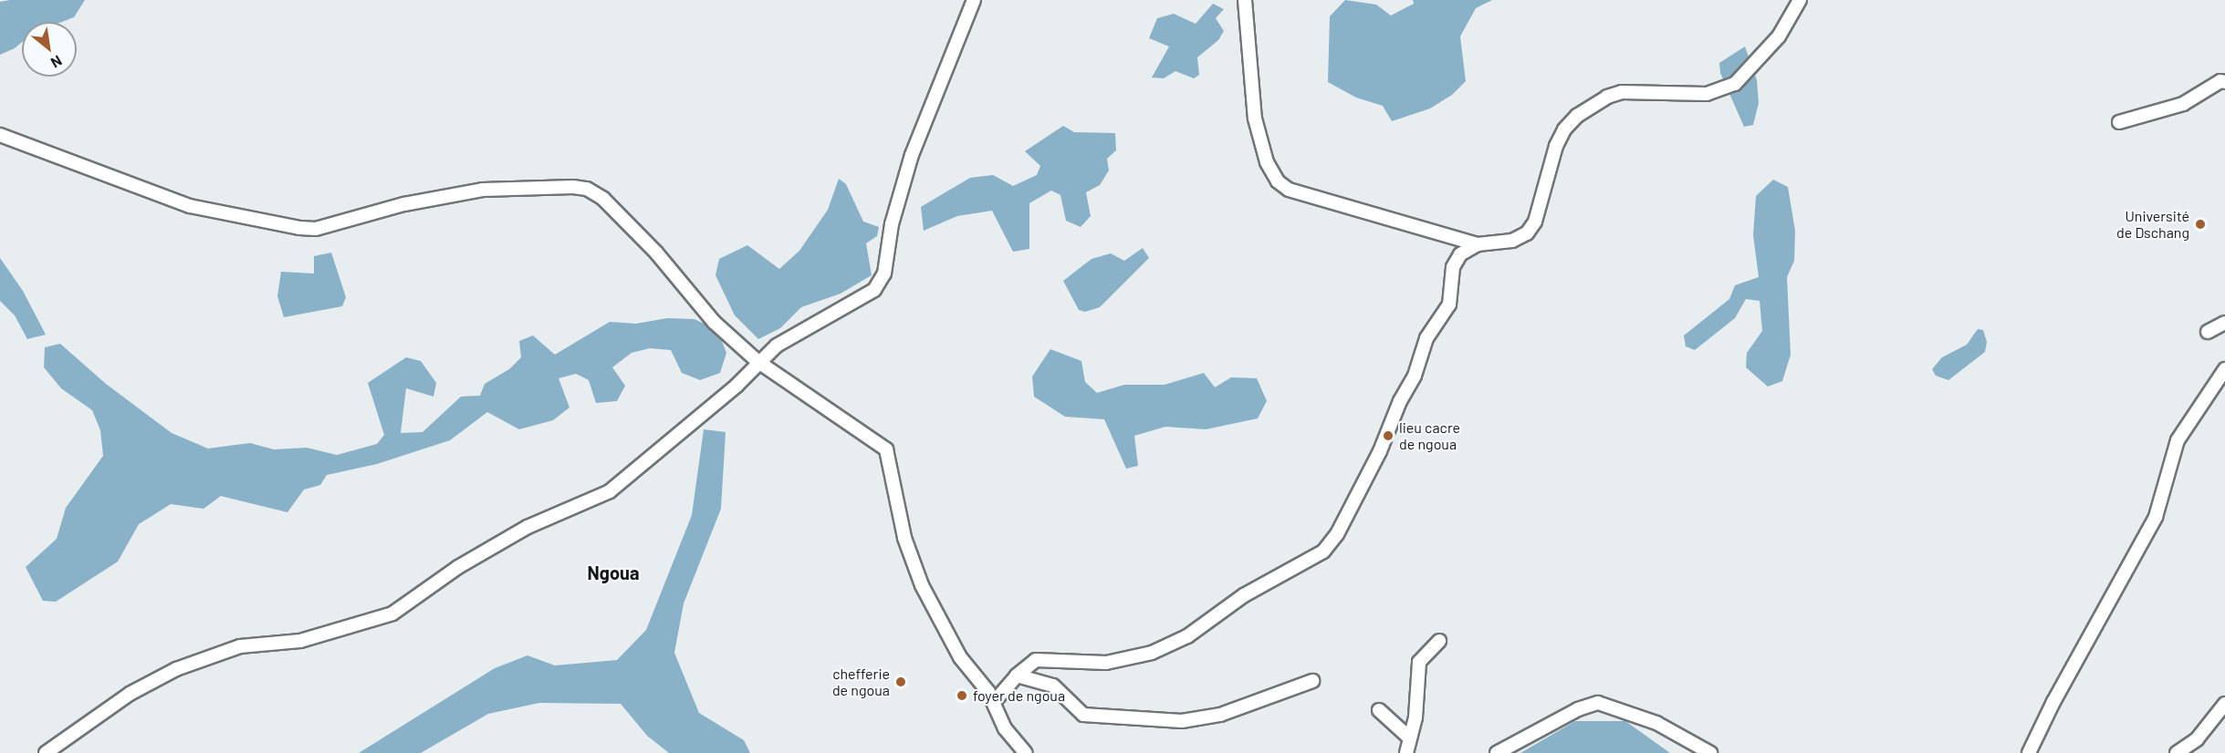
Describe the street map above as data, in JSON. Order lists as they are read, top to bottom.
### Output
{
  "districts": ["Ngoua"],
  "places": [
    "Université de Dschang",
    "lieu cacre de ngoua",
    "chefferie de ngoua",
    "foyer de ngoua"
  ],
  "north": "bottom right"
}
